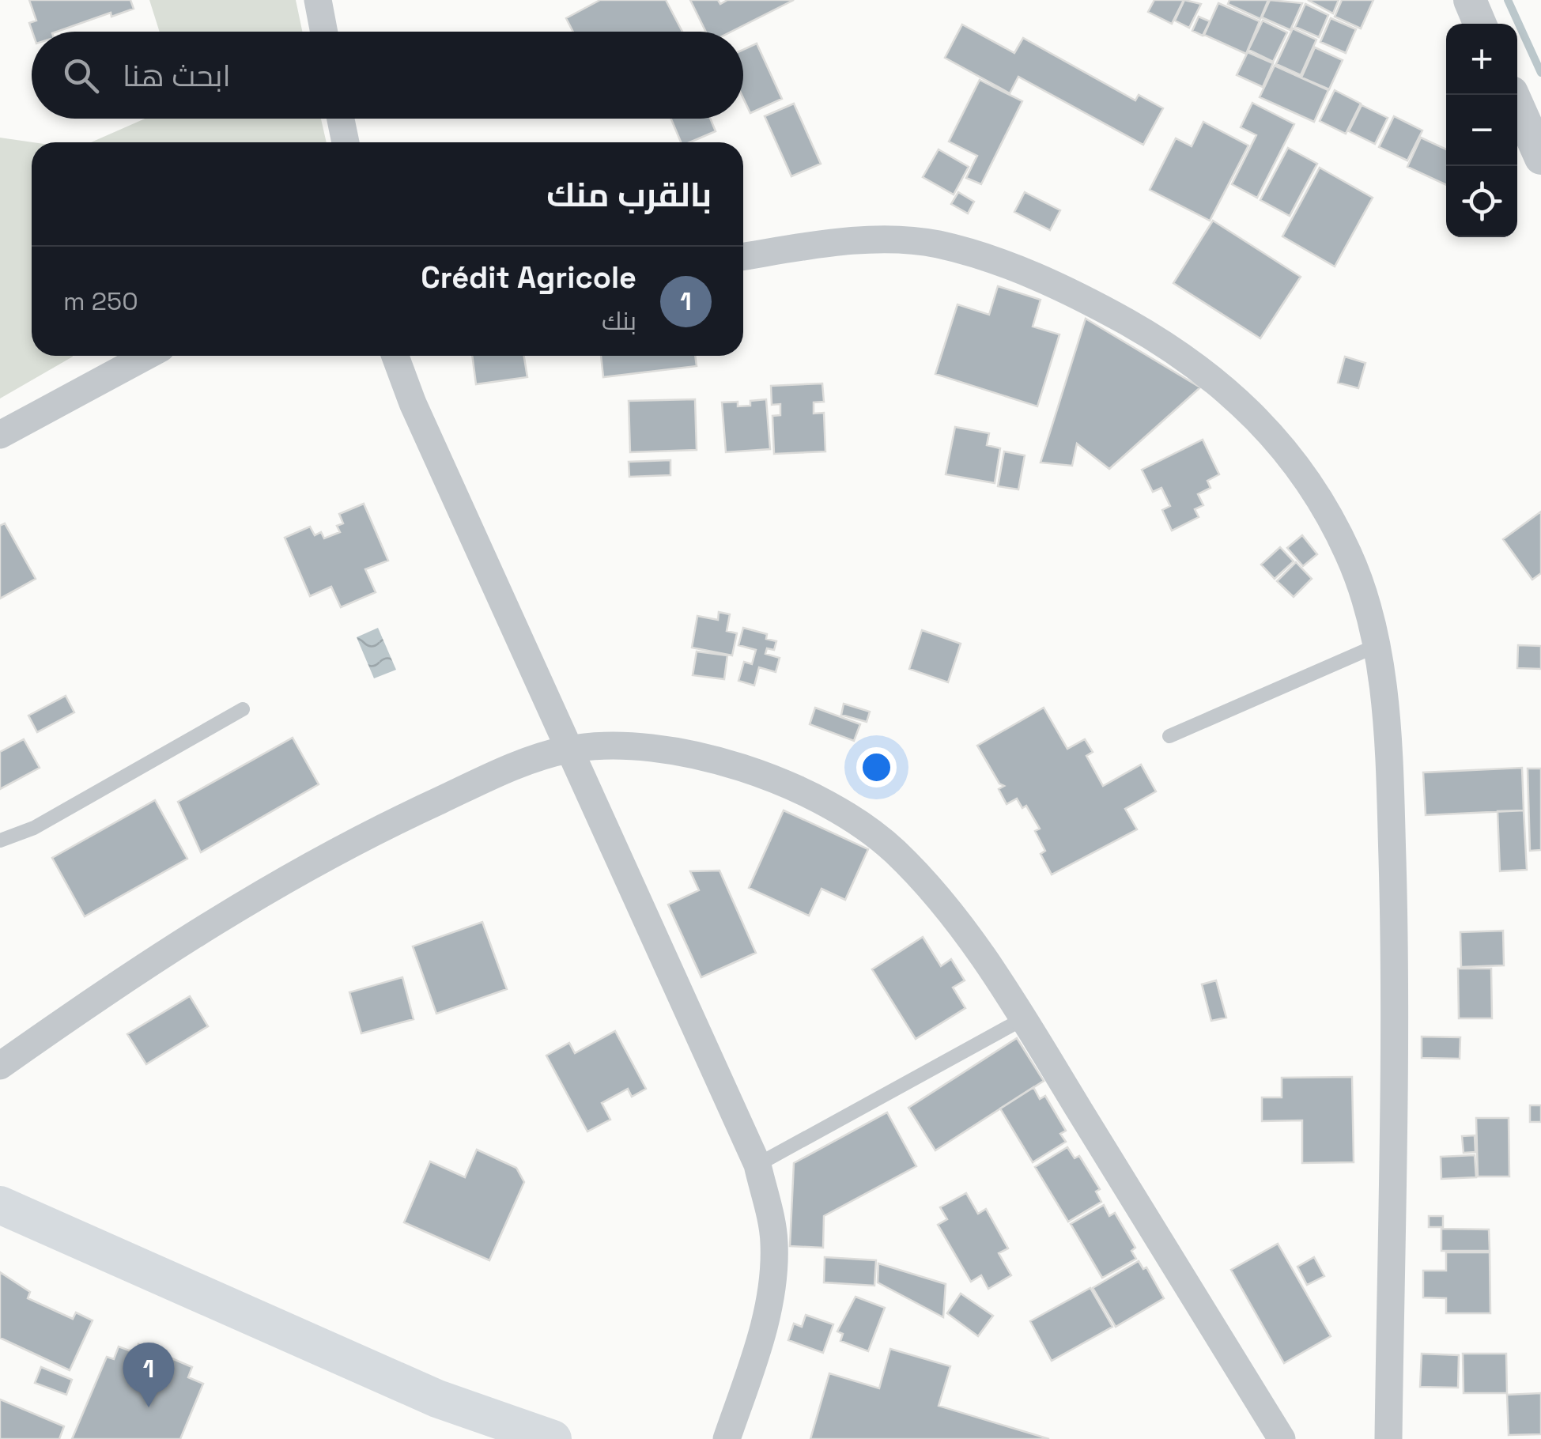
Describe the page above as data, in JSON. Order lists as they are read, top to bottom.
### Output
{
  "page": {
    "map_buttons": ["+", "−"],
    "search": "ابحث هنا",
    "heading": "بالقرب منك",
    "list": [
      {
        "mark": "1",
        "name": "Crédit Agricole",
        "note": "بنك",
        "value": "250 m"
      }
    ],
    "pins": "1"
  }
}
